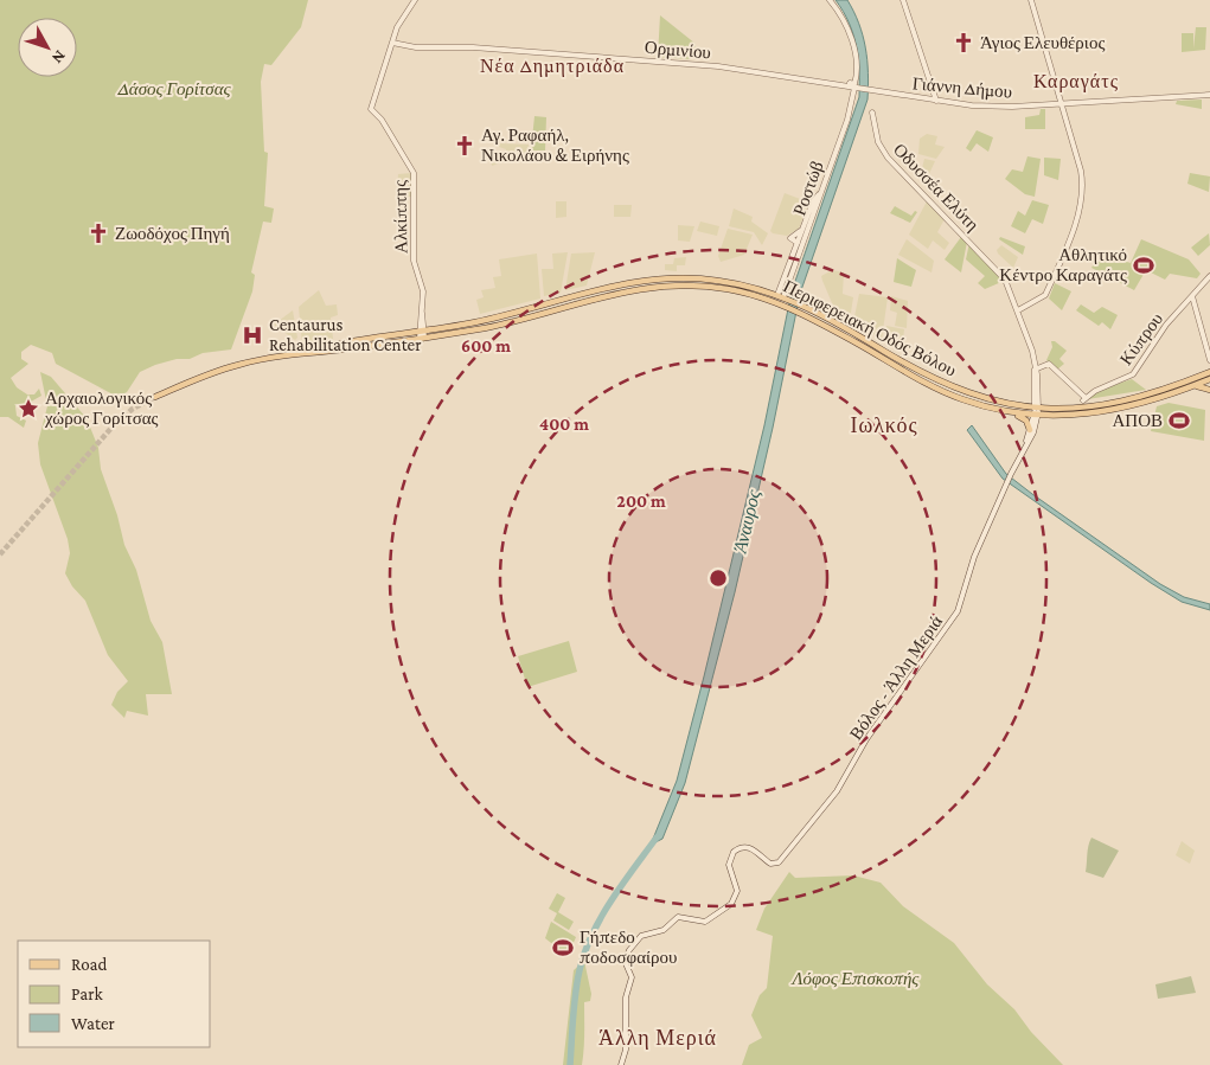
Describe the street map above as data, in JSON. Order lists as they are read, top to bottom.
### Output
{
  "streets": {
    "main road": ["Περιφερειακή Οδός Βόλου"],
    "street": [
      "Ορμινίου",
      "Γιάννη Δήμου",
      "Οδυσσέα Ελύτη",
      "Ροστώβ",
      "Αλκίππης",
      "Κύπρου",
      "Βόλος - Άλλη Μεριά"
    ]
  },
  "crossings": [
    ["Ορμινίου", "Γιάννη Δήμου"],
    ["Ορμινίου", "Ροστώβ"],
    ["Ορμινίου", "Αλκίππης"],
    ["Γιάννη Δήμου", "Ροστώβ"],
    ["Οδυσσέα Ελύτη", "Περιφερειακή Οδός Βόλου"],
    ["Οδυσσέα Ελύτη", "Κύπρου"],
    ["Οδυσσέα Ελύτη", "Βόλος - Άλλη Μεριά"],
    ["Ροστώβ", "Περιφερειακή Οδός Βόλου"],
    ["Αλκίππης", "Περιφερειακή Οδός Βόλου"],
    ["Περιφερειακή Οδός Βόλου", "Βόλος - Άλλη Μεριά"]
  ],
  "districts": [
    "Νέα Δημητριάδα",
    "Καραγάτς",
    "Ιωλκός",
    "Άλλη Μεριά"
  ],
  "water": ["Άναυρος"],
  "parks": ["Δάσος Γορίτσας", "Λόφος Επισκοπής"],
  "places": {
    "church": ["Άγιος Ελευθέριος", "Αγ. Ραφαήλ, Νικολάου & Ειρήνης", "Ζωοδόχος Πηγή"],
    "sports": ["Αθλητικό Κέντρο Καραγάτς", "ΑΠΟΒ", "Γήπεδο ποδοσφαίρου"],
    "hospital": ["Centaurus Rehabilitation Center"],
    "place": ["Αρχαιολογικός χώρος Γορίτσας"]
  },
  "legend": ["Road", "Park", "Water"],
  "north": "bottom right",
  "rings": ["600 m", "400 m", "200 m"]
}
